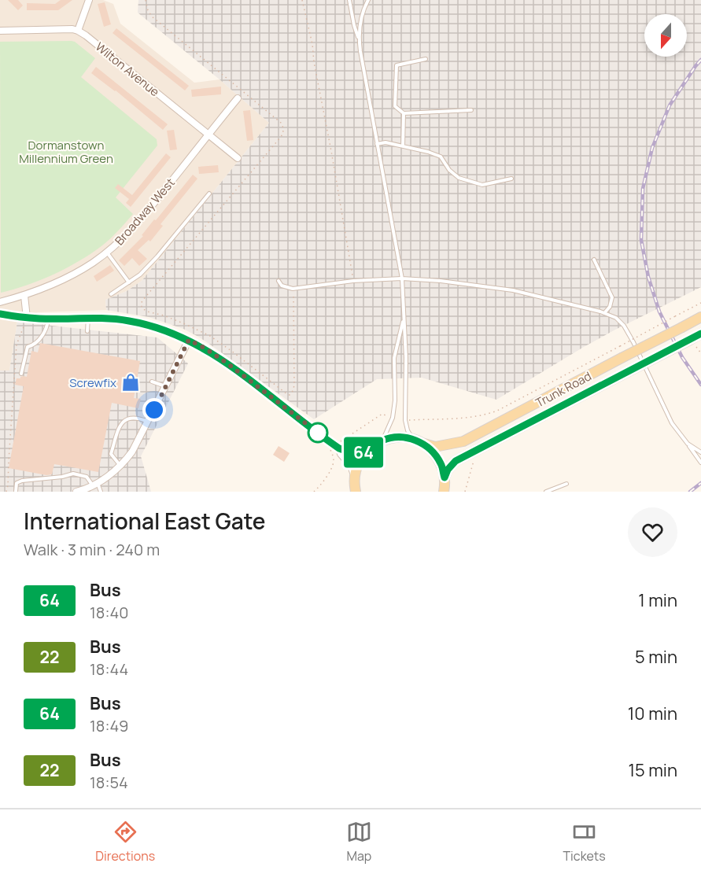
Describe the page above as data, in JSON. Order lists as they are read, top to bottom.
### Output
{
  "streets": {
    "main road": ["Trunk Road"],
    "street": ["Wilton Avenue", "Broadway West"]
  },
  "crossings": [
    ["Wilton Avenue", "Broadway West"]
  ],
  "parks": ["Dormanstown Millennium Green"],
  "places": {
    "shop": ["Screwfix"]
  },
  "lines": ["bus line 64"],
  "north": "bottom",
  "page": {
    "on_map": "64",
    "heading": ["International East Gate", "Walk · 3 min · 240 m"],
    "list": [
      {
        "mark": "64",
        "name": "Bus",
        "note": "18:40",
        "value": "1 min"
      },
      {
        "mark": "22",
        "name": "Bus",
        "note": "18:44",
        "value": "5 min"
      },
      {
        "mark": "64",
        "name": "Bus",
        "note": "18:49",
        "value": "10 min"
      },
      {
        "mark": "22",
        "name": "Bus",
        "note": "18:54",
        "value": "15 min"
      }
    ],
    "tabs": ["Directions", "Map", "Tickets"]
  }
}
